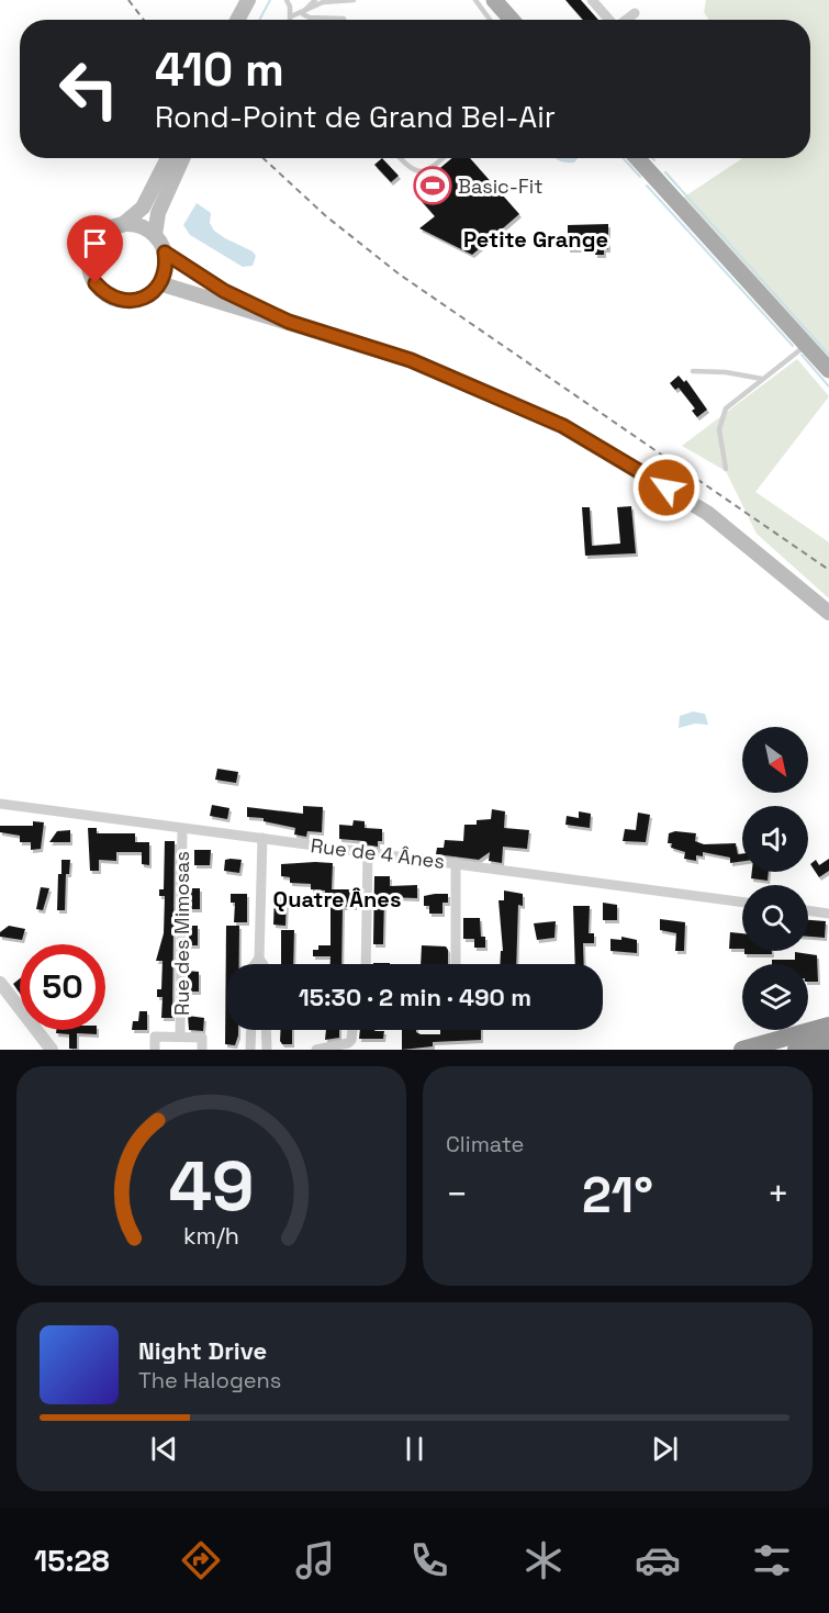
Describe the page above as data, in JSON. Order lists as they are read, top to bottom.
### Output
{
  "streets": {
    "street": ["Rue de 4 Ânes", "Rue des Mimosas"]
  },
  "crossings": [
    ["Rue de 4 Ânes", "Rue des Mimosas"]
  ],
  "districts": ["Petite Grange", "Quatre Ânes"],
  "places": {
    "sports": ["Basic-Fit"]
  },
  "north": "bottom right",
  "page": {
    "turn": ["410 m", "Rond-Point de Grand Bel-Air"],
    "limit": "50",
    "trip": "15:30 · 2 min · 490 m",
    "tile": "Climate",
    "heat": ["−", "21°", "+"],
    "song": ["Night Drive", "The Halogens"],
    "tabs": "15:28",
    "gauge": ["49", "km/h"]
  }
}
